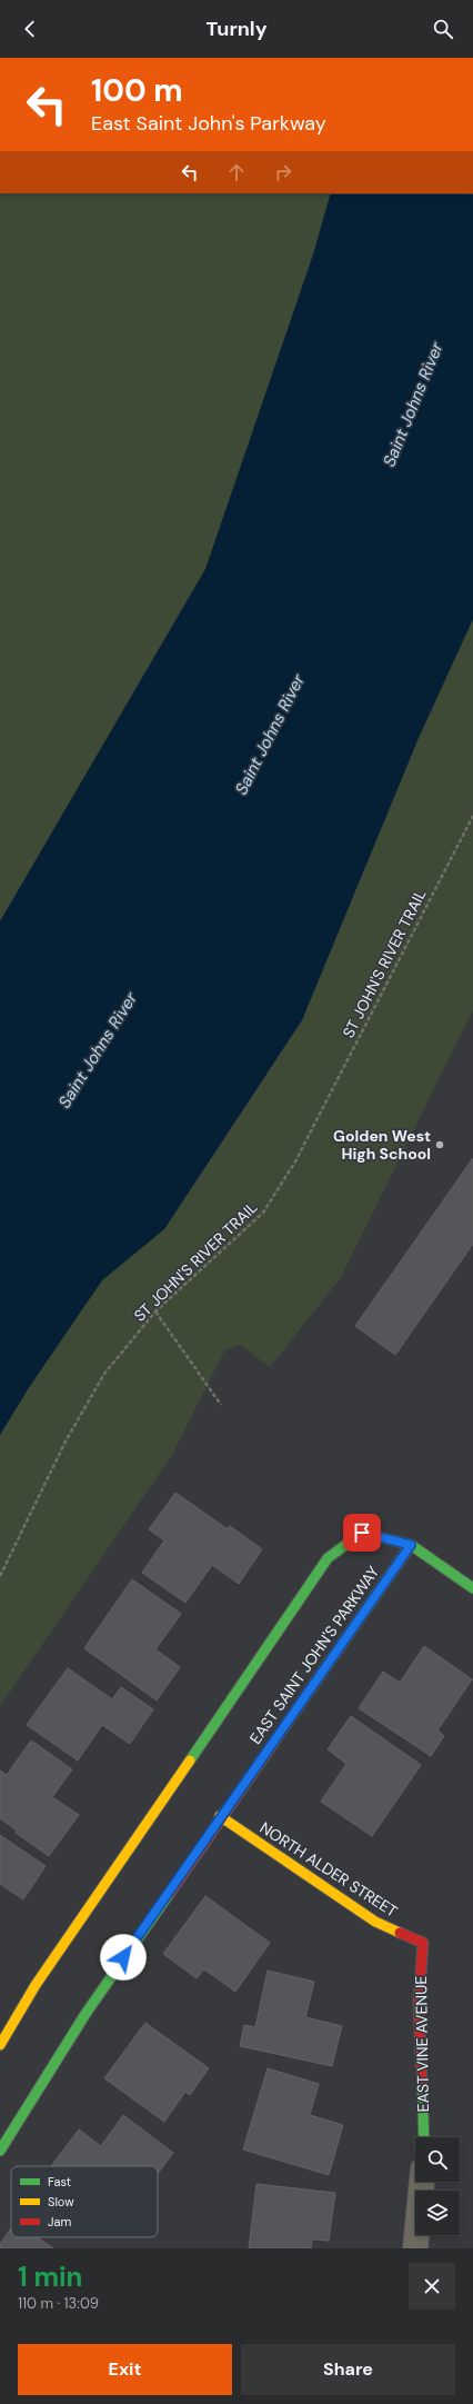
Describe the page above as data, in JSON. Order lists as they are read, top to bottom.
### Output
{
  "streets": {
    "main road": ["EAST SAINT JOHN'S PARKWAY", "NORTH ALDER STREET", "EAST VINE AVENUE"],
    "path": ["ST JOHN'S RIVER TRAIL"]
  },
  "crossings": [
    ["EAST SAINT JOHN'S PARKWAY", "NORTH ALDER STREET"],
    ["NORTH ALDER STREET", "EAST VINE AVENUE"]
  ],
  "water": ["Saint Johns River"],
  "places": ["Golden West High School"],
  "legend": ["Fast", "Slow", "Jam"],
  "page": {
    "header": "Turnly",
    "turn": ["100 m", "East Saint John's Parkway"],
    "heading": ["1 min", "110 m · 13:09"],
    "buttons": ["Exit", "Share"]
  }
}
